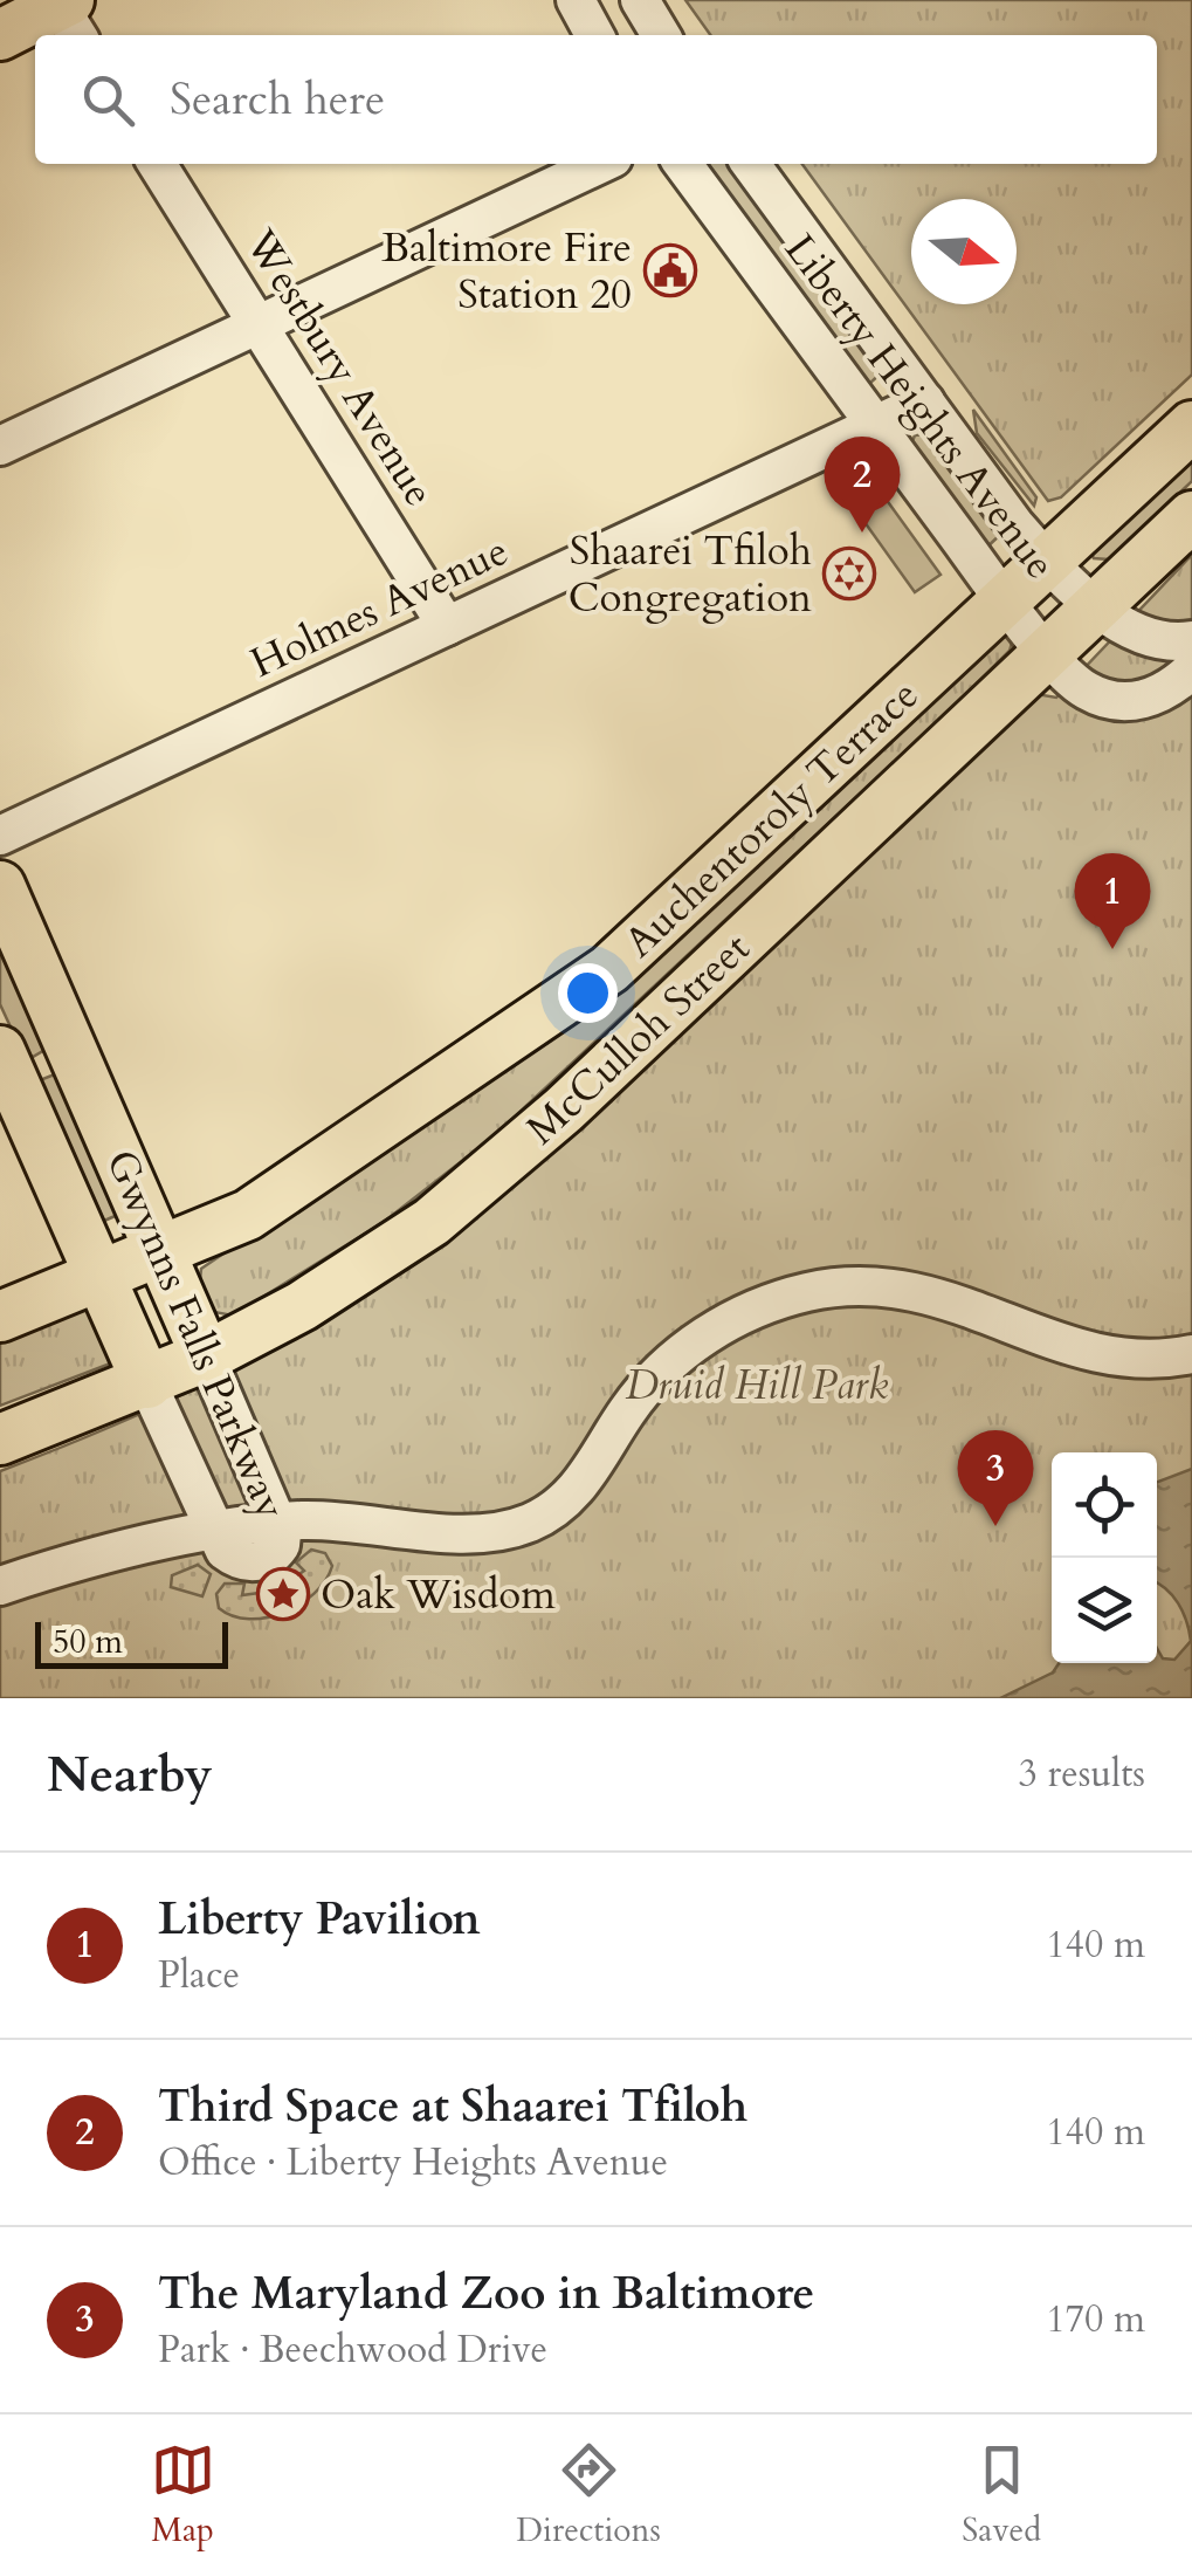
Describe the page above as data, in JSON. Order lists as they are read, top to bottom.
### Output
{
  "streets": {
    "main road": ["Auchentoroly Terrace", "McCulloh Street", "Gwynns Falls Parkway"],
    "street": ["Westbury Avenue", "Liberty Heights Avenue", "Holmes Avenue"]
  },
  "crossings": [
    ["Westbury Avenue", "Holmes Avenue"],
    ["Liberty Heights Avenue", "Holmes Avenue"],
    ["Liberty Heights Avenue", "Auchentoroly Terrace"],
    ["Liberty Heights Avenue", "McCulloh Street"],
    ["Auchentoroly Terrace", "Gwynns Falls Parkway"],
    ["McCulloh Street", "Gwynns Falls Parkway"]
  ],
  "parks": ["Druid Hill Park"],
  "places": {
    "public building": ["Baltimore Fire Station 20"],
    "synagogue": ["Shaarei Tfiloh Congregation"],
    "place": ["Oak Wisdom"]
  },
  "scale_bar": "50 m",
  "north": "right",
  "page": {
    "search": "Search here",
    "pins": ["2", "1", "3"],
    "scale": "50 m",
    "heading": ["Nearby", "3 results"],
    "list": [
      {
        "mark": "1",
        "name": "Liberty Pavilion",
        "note": "Place",
        "value": "140 m"
      },
      {
        "mark": "2",
        "name": "Third Space at Shaarei Tfiloh",
        "note": "Office · Liberty Heights Avenue",
        "value": "140 m"
      },
      {
        "mark": "3",
        "name": "The Maryland Zoo in Baltimore",
        "note": "Park · Beechwood Drive",
        "value": "170 m"
      }
    ],
    "nav": ["Map", "Directions", "Saved"]
  }
}
